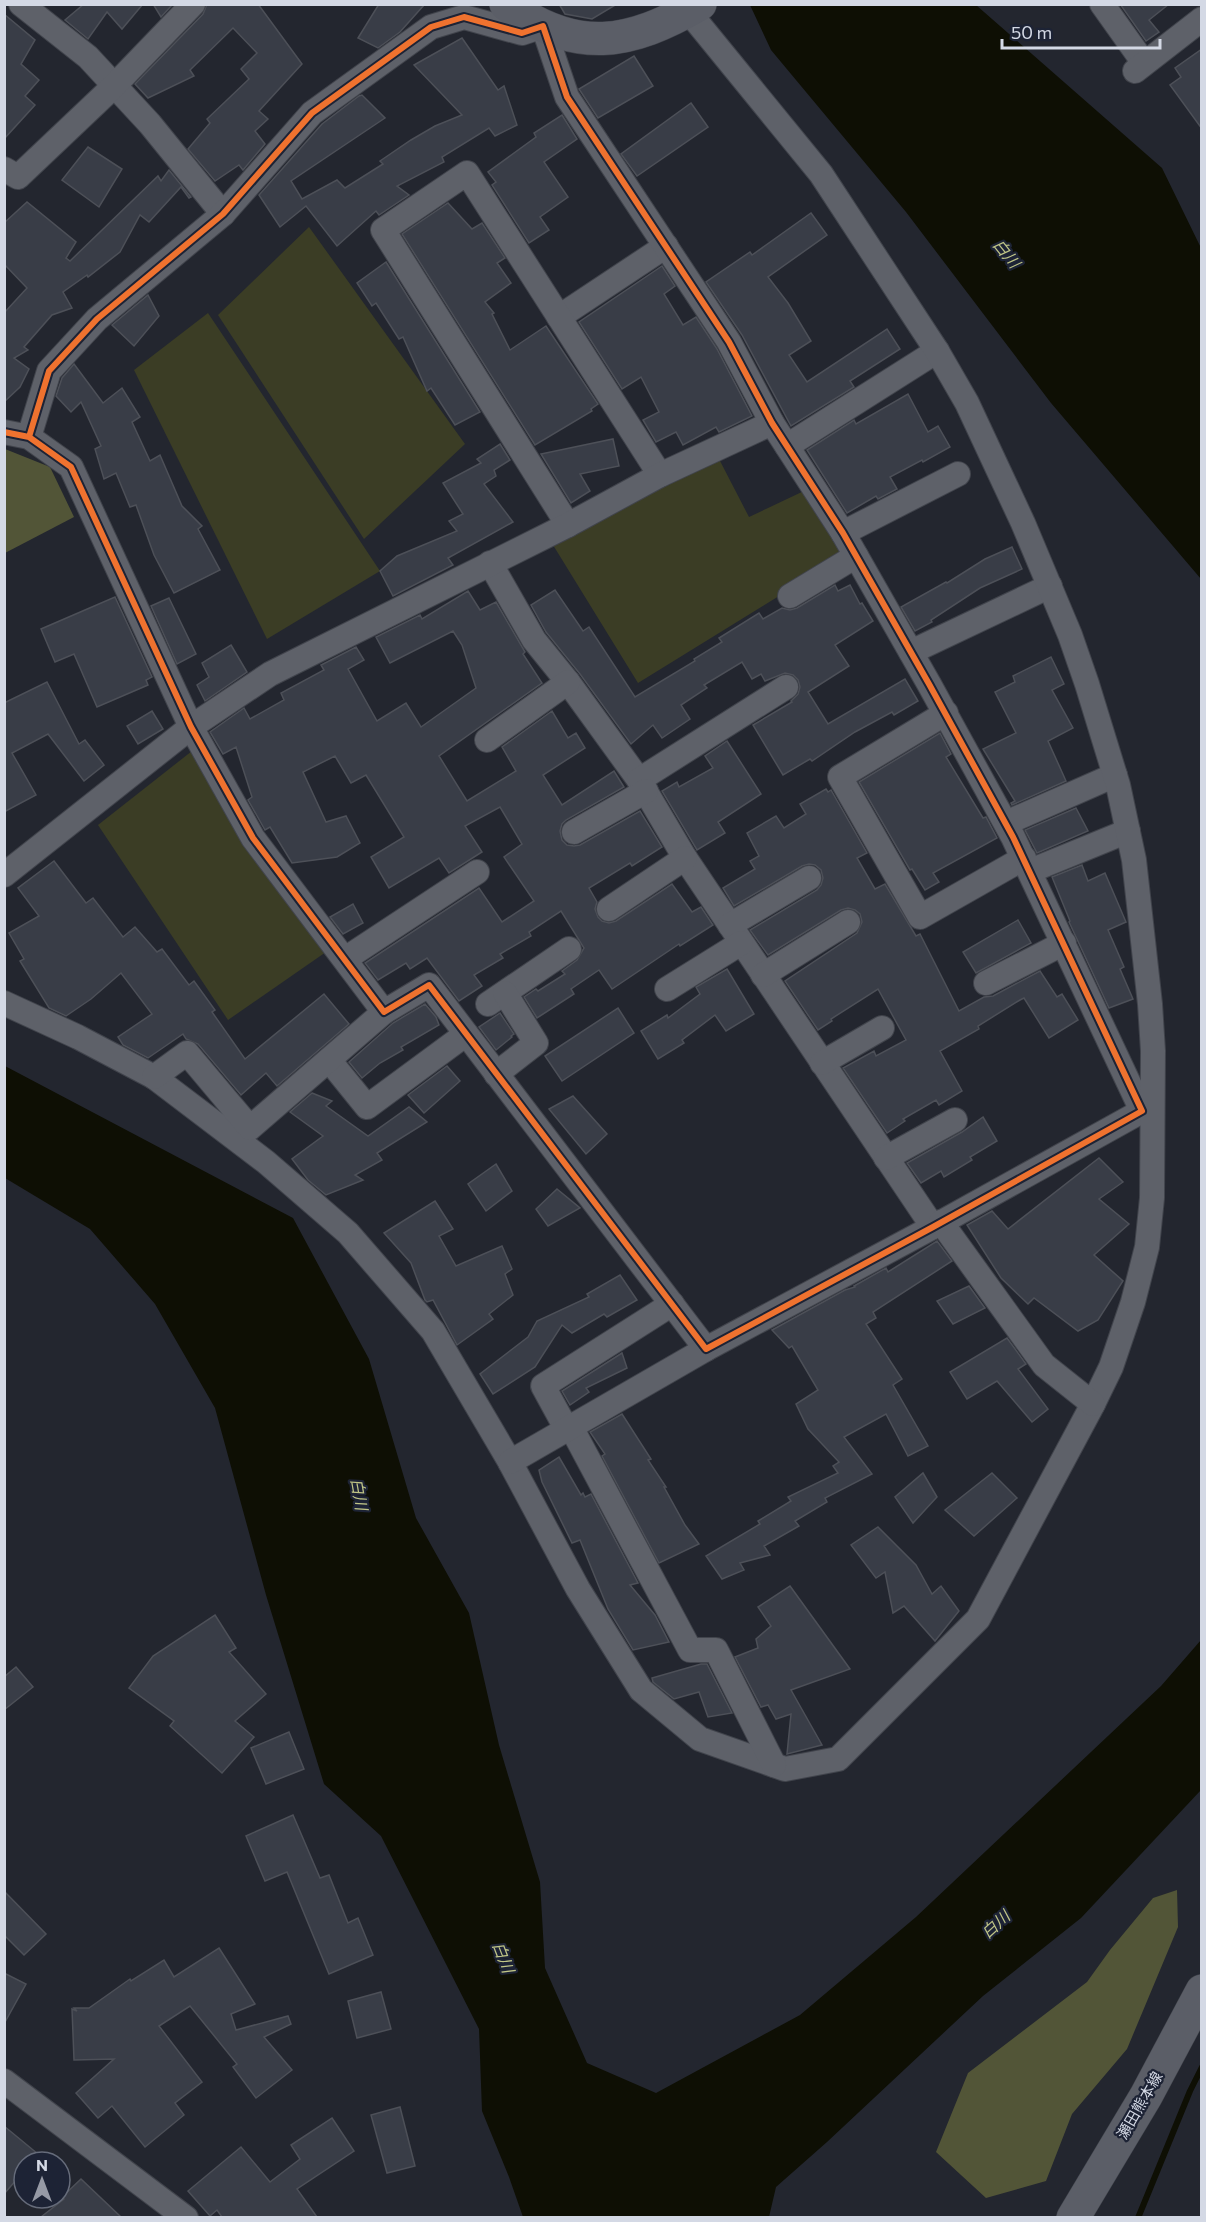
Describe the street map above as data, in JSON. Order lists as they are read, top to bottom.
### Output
{
  "streets": {
    "main road": ["瀬田熊本線"]
  },
  "water": ["白川"],
  "scale_bar": "50 m",
  "north": "top"
}
